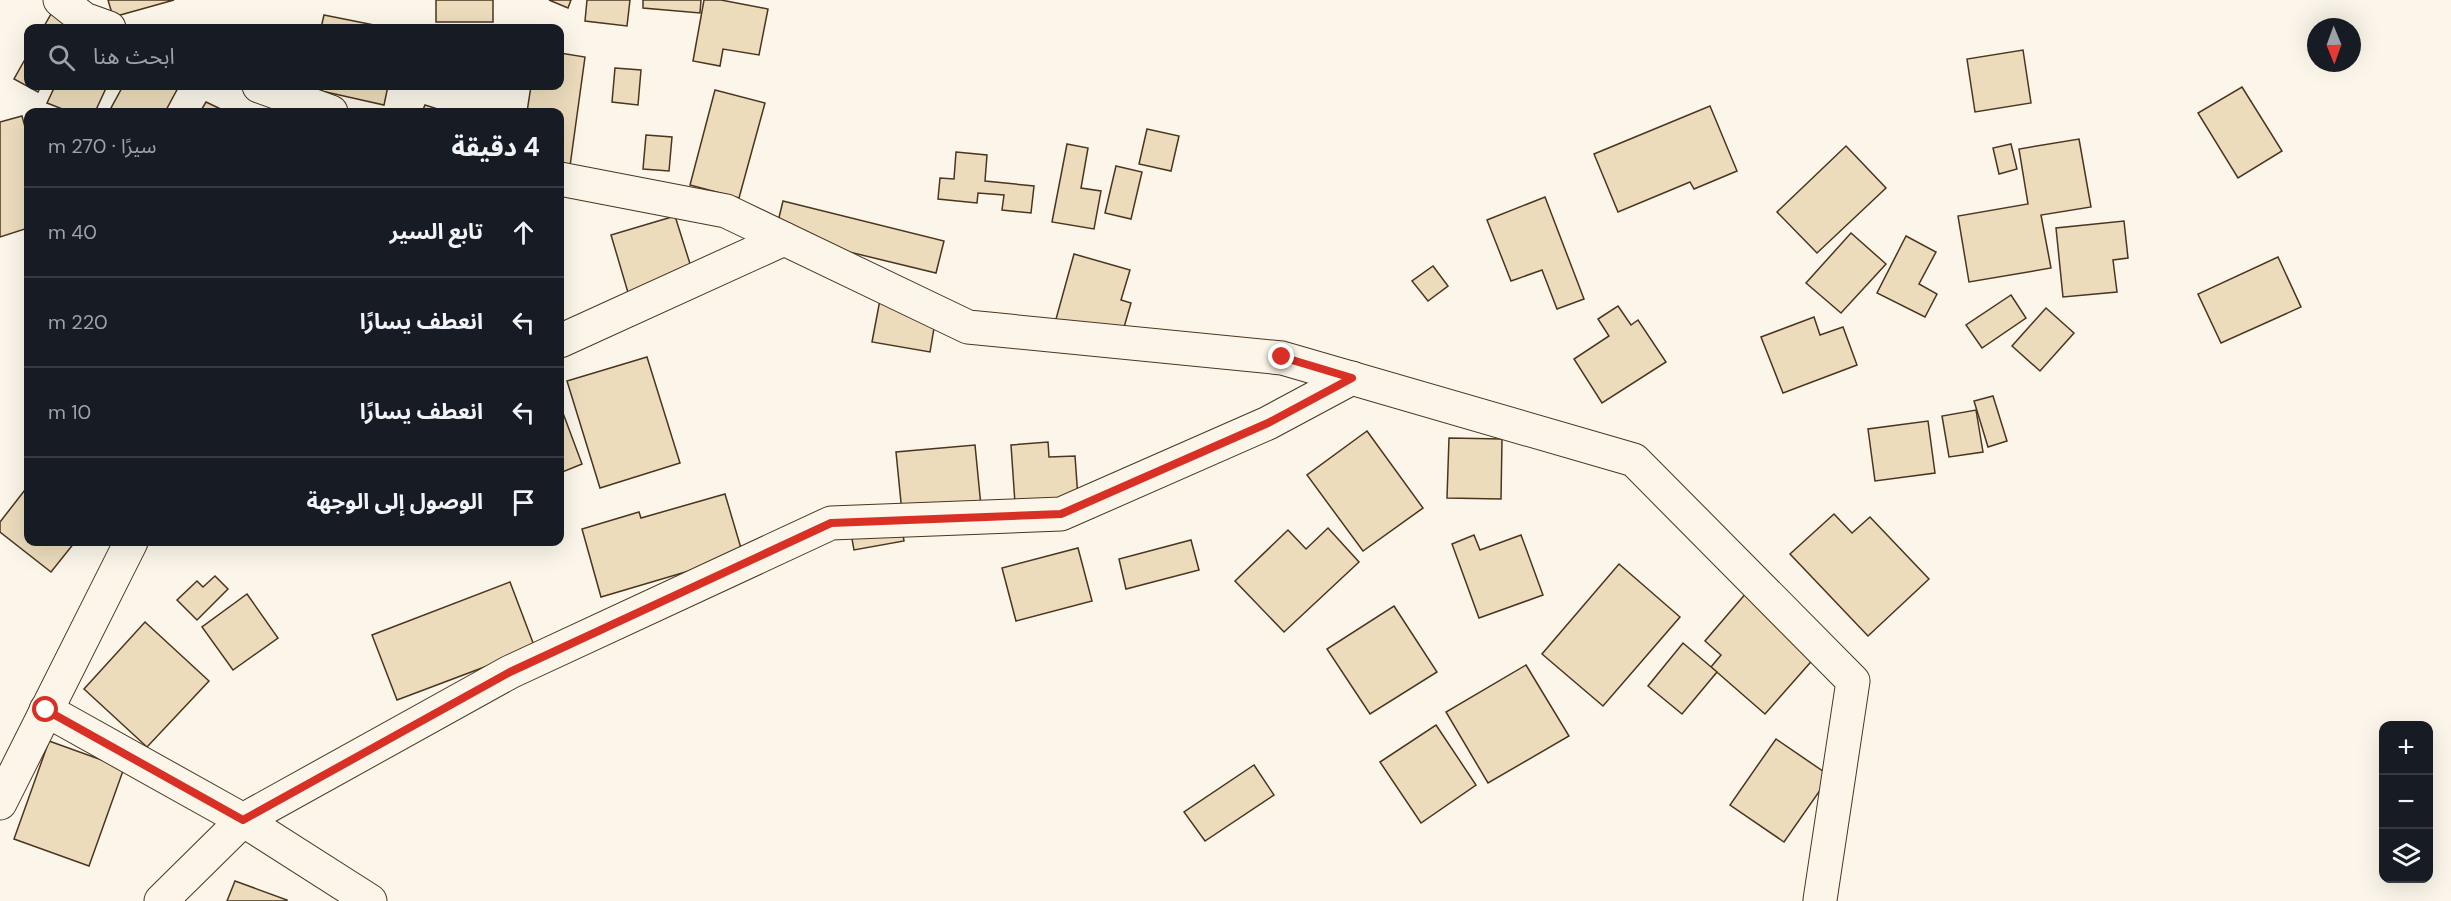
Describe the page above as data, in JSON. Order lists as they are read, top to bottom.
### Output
{
  "north": "bottom",
  "page": {
    "search": "ابحث هنا",
    "heading": ["4 دقيقة", "سيرًا · 270 m"],
    "list": [
      ["تابع السير", "40 m"],
      ["انعطف يسارًا", "220 m"],
      ["انعطف يسارًا", "10 m"],
      "الوصول إلى الوجهة"
    ],
    "map_buttons": ["+", "−"]
  }
}
